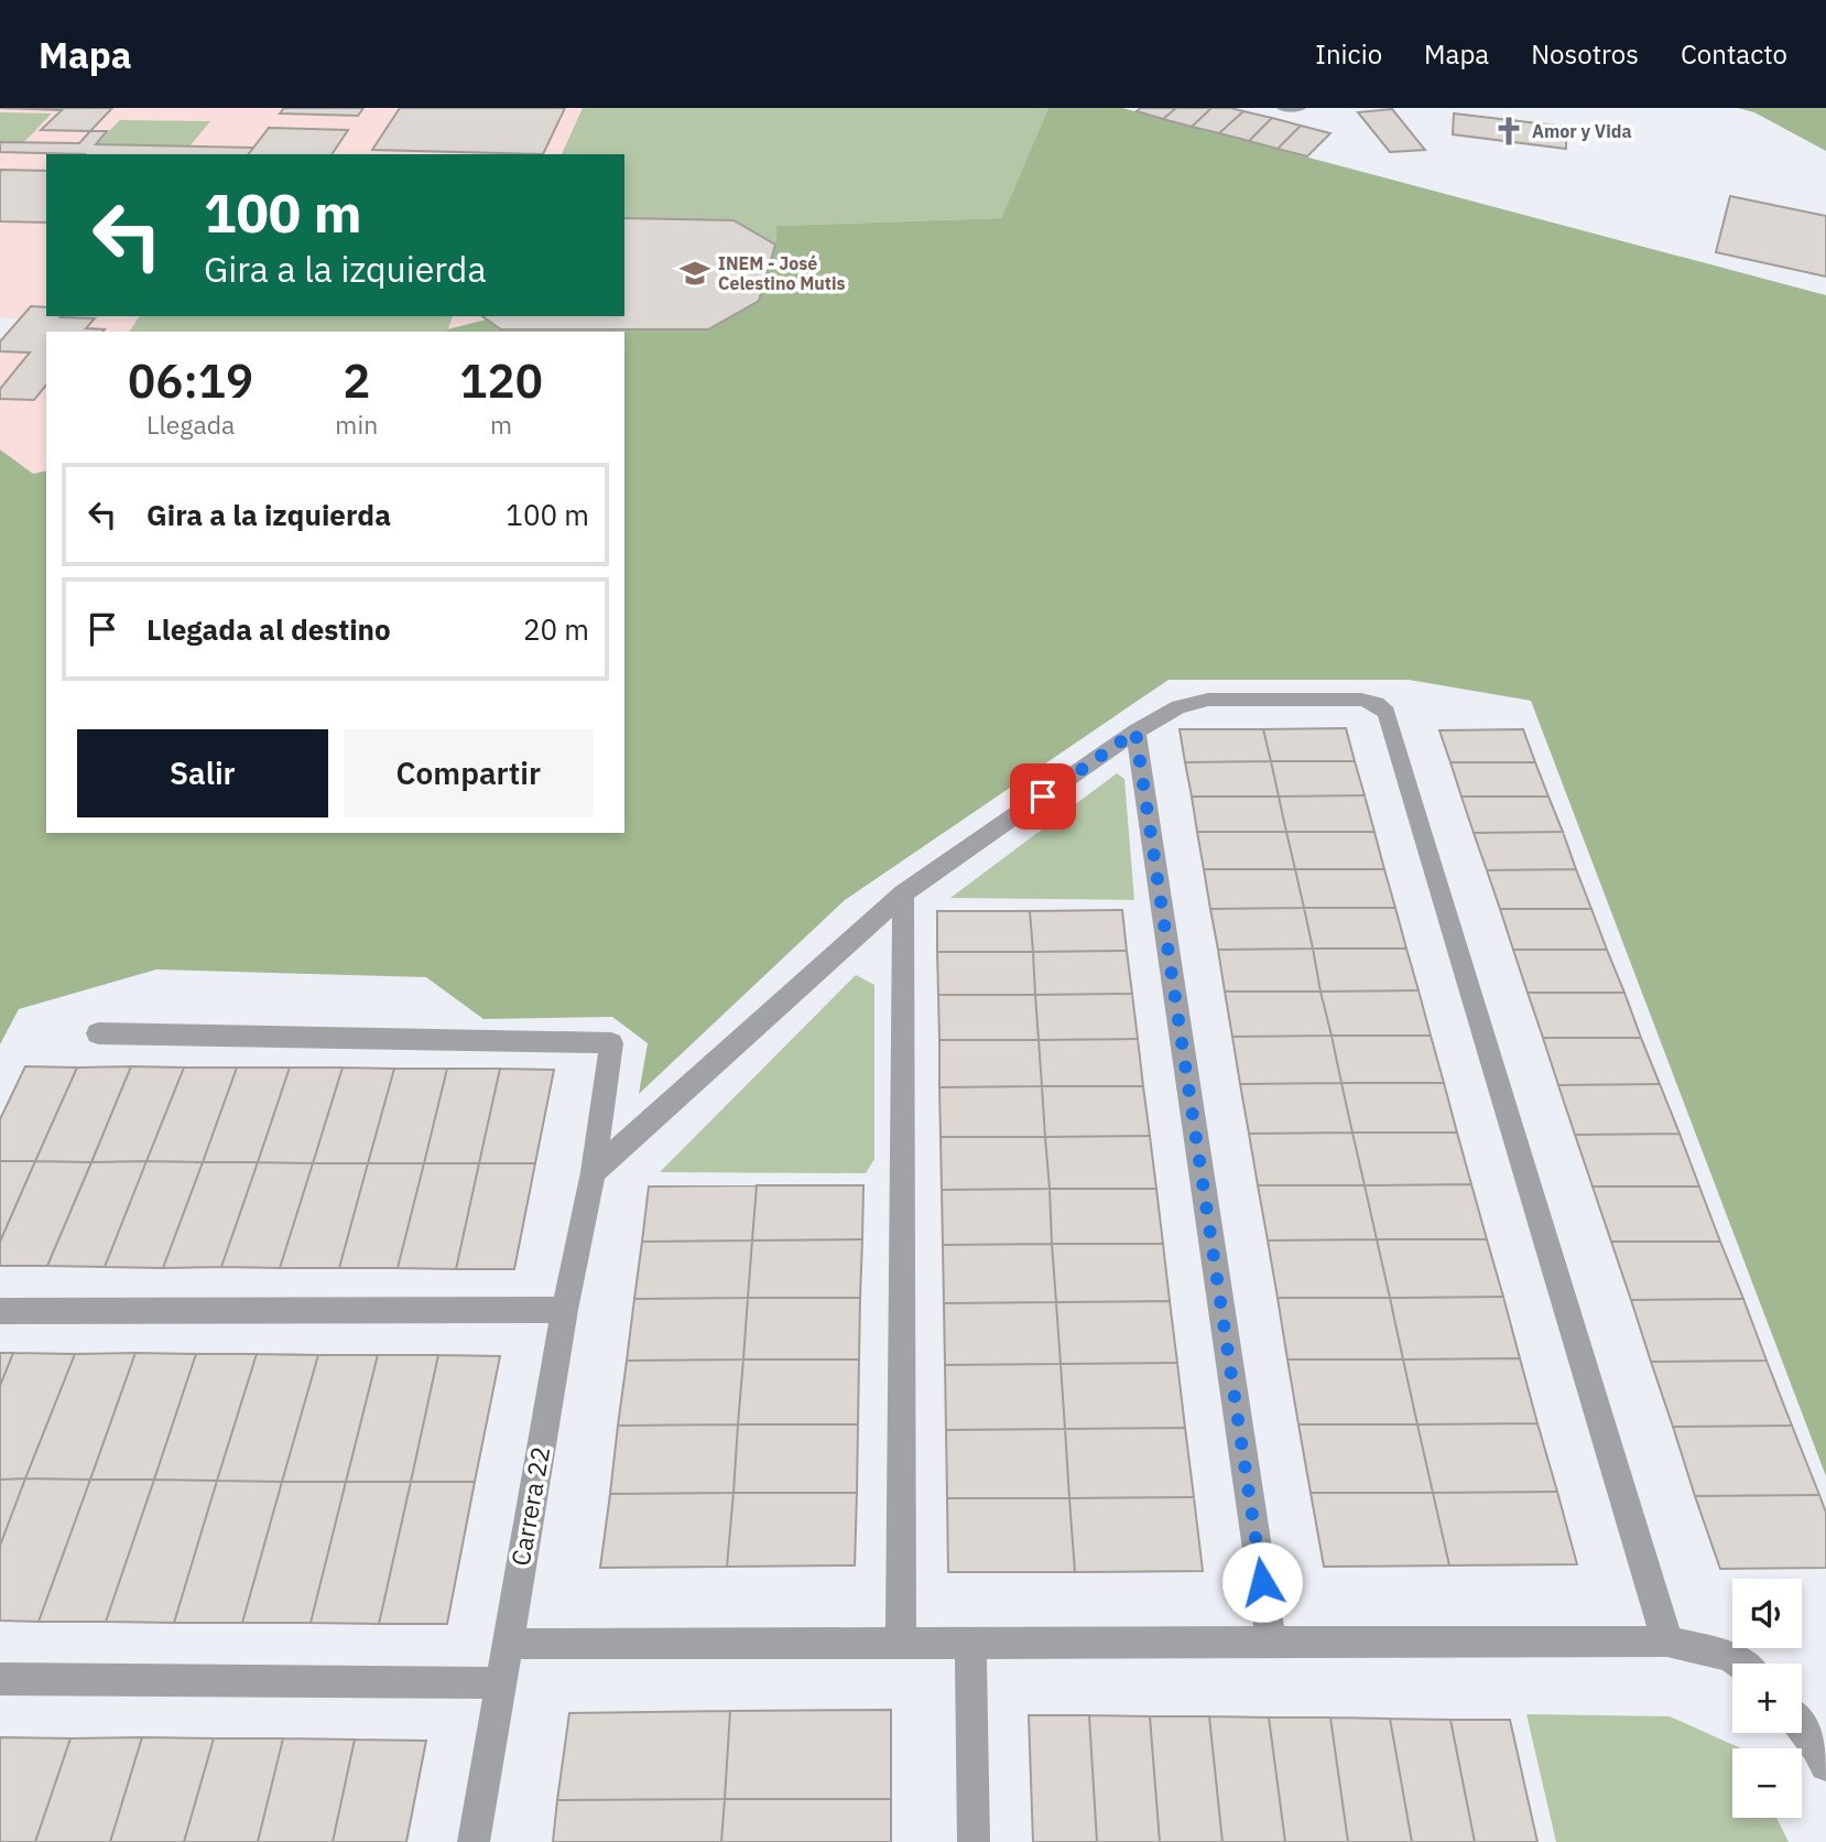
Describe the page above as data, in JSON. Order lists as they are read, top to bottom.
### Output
{
  "streets": {
    "street": ["Carrera 22"]
  },
  "places": {
    "church": ["Amor y Vida"],
    "school or university": ["INEM - José Celestino Mutis"]
  },
  "page": {
    "header": "Mapa",
    "nav": [
      "Inicio",
      "Mapa",
      "Nosotros",
      "Contacto"
    ],
    "turn": ["100 m", "Gira a la izquierda"],
    "eta": [
      "06:19",
      "Llegada",
      "2",
      "min",
      "120",
      "m"
    ],
    "list": [
      {
        "name": "Gira a la izquierda",
        "value": "100 m"
      },
      {
        "name": "Llegada al destino",
        "value": "20 m"
      }
    ],
    "buttons": ["Salir", "Compartir"],
    "map_buttons": ["+", "−"]
  }
}
